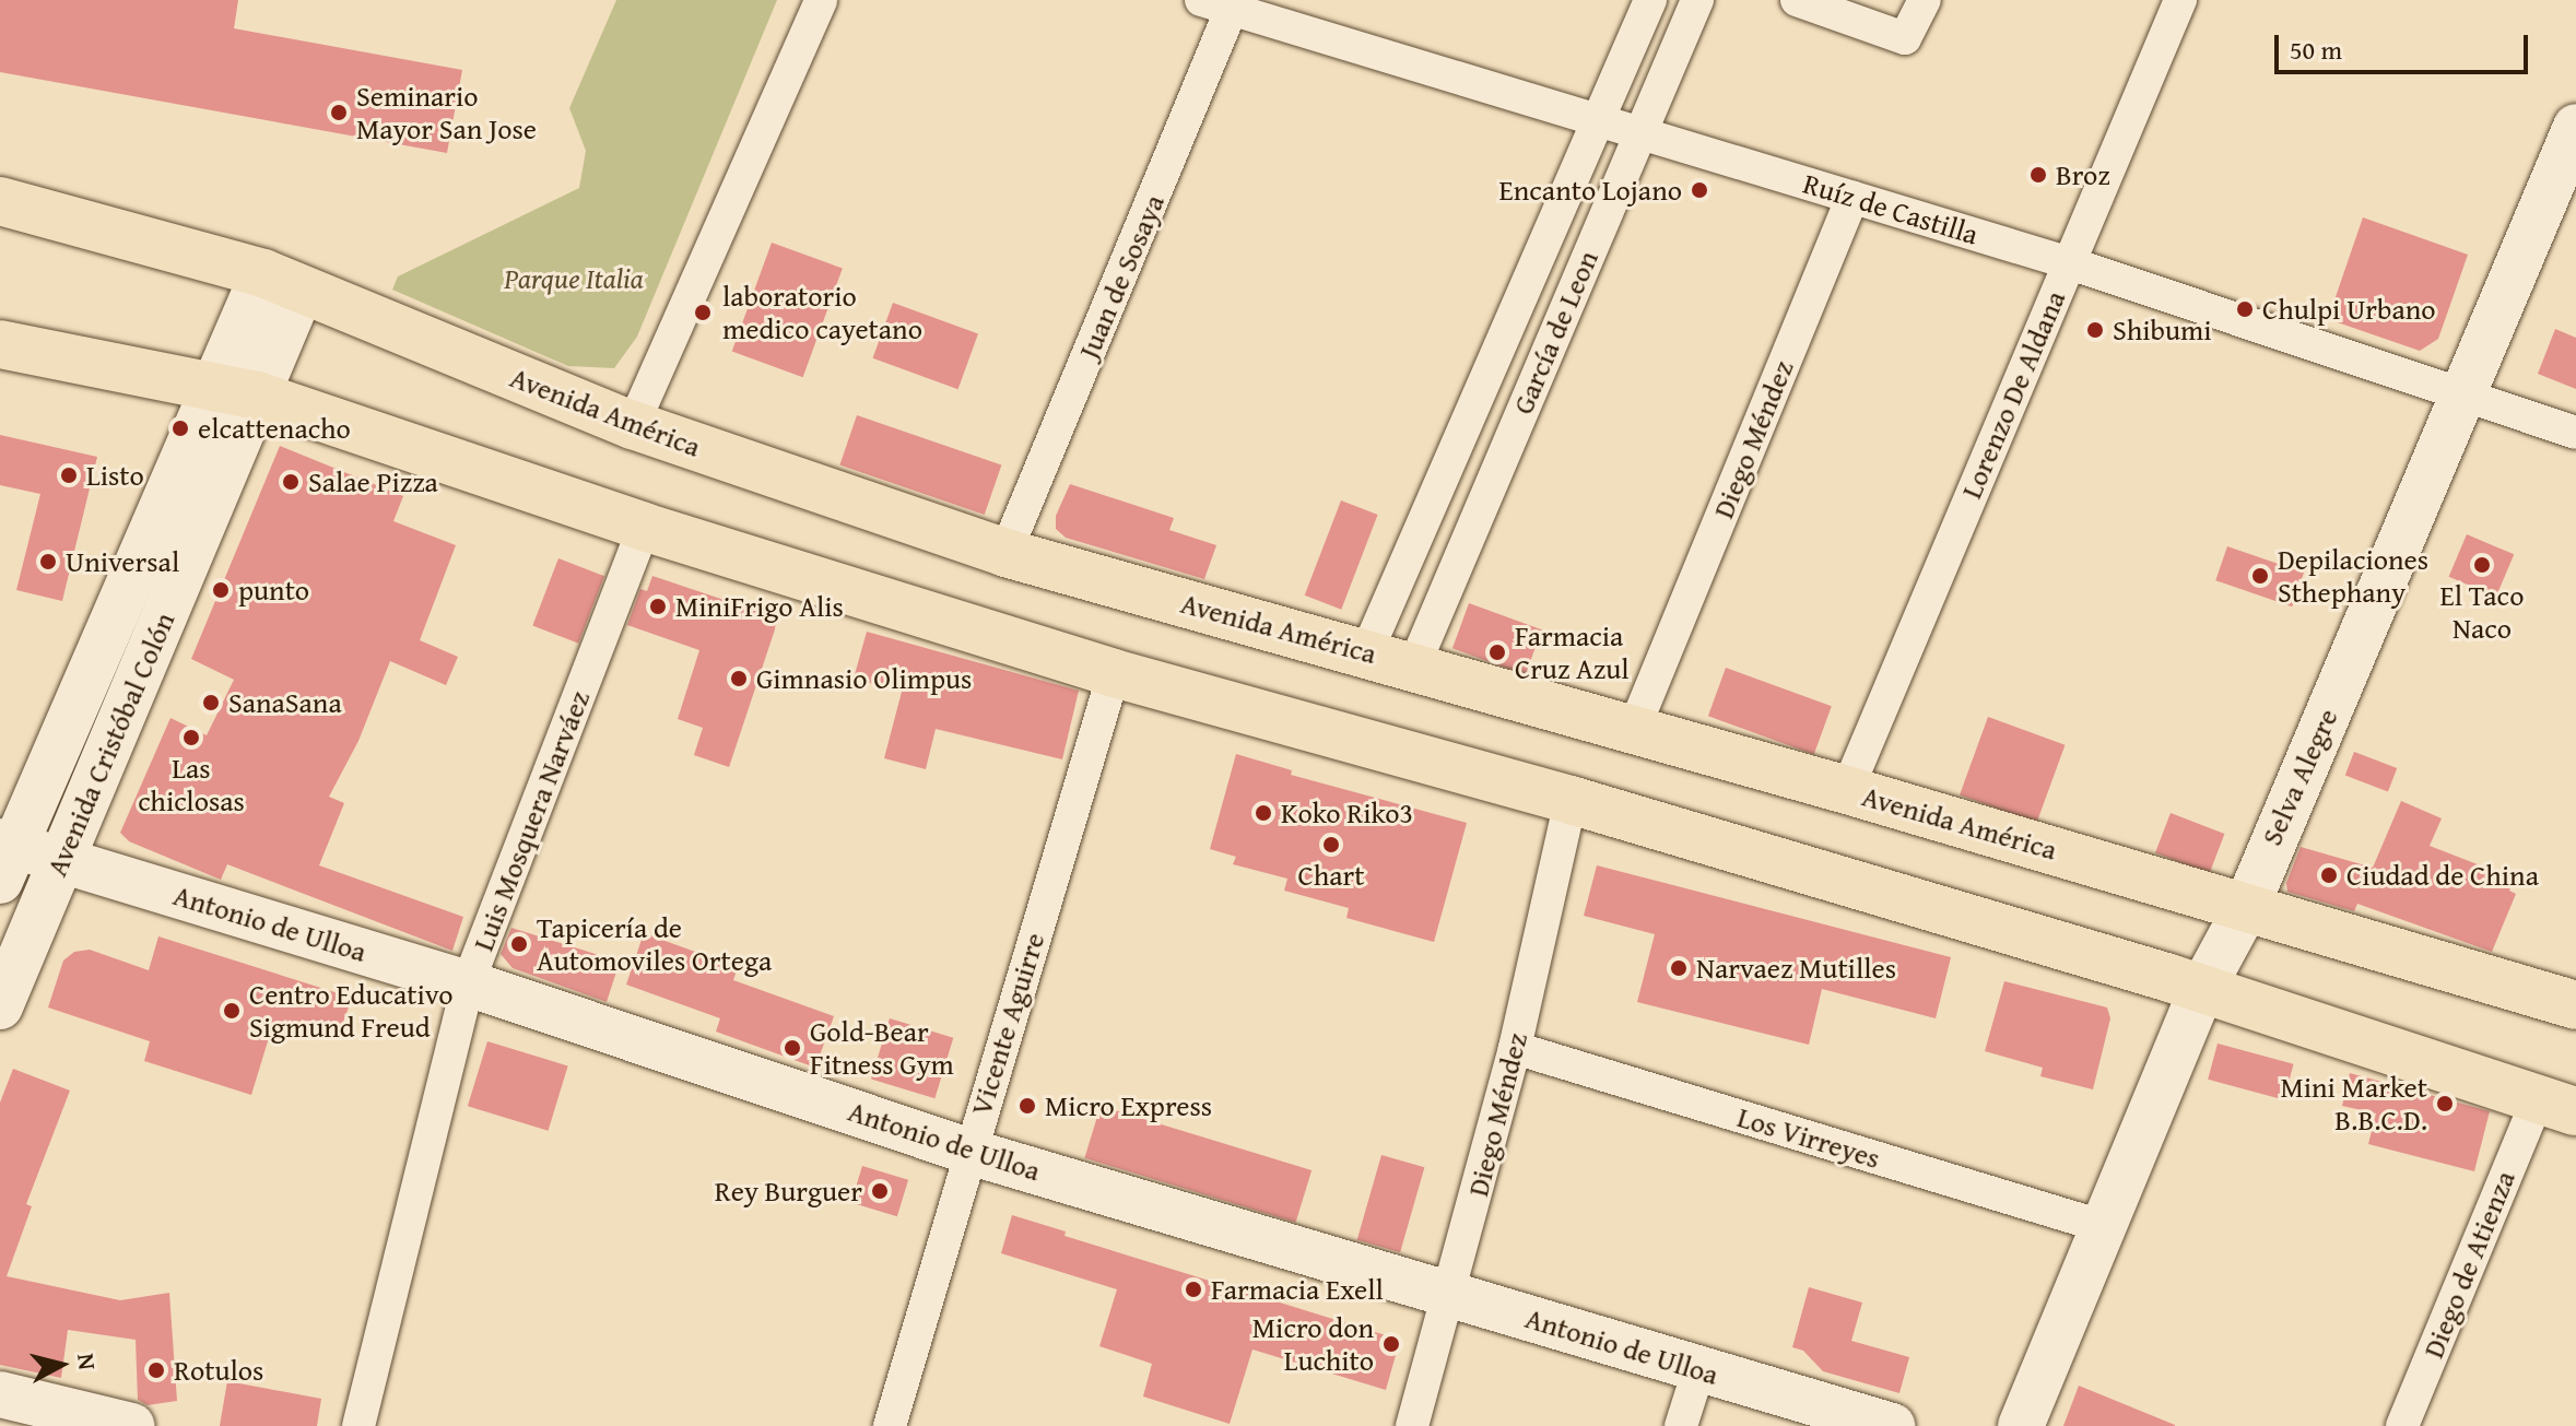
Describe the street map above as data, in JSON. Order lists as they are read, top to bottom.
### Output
{
  "streets": {
    "main road": ["Avenida América"],
    "street": [
      "Ruíz de Castilla",
      "Juan de Sosaya",
      "García de Leon",
      "Lorenzo De Aldana",
      "Diego Méndez",
      "Avenida Cristóbal Colón",
      "Selva Alegre",
      "Luis Mosquera Narváez",
      "Antonio de Ulloa",
      "Vicente Aguirre",
      "Los Virreyes",
      "Diego de Atienza"
    ]
  },
  "crossings": [
    ["Ruíz de Castilla", "Juan de Sosaya"],
    ["Ruíz de Castilla", "García de Leon"],
    ["Ruíz de Castilla", "Lorenzo De Aldana"],
    ["Ruíz de Castilla", "Diego Méndez"],
    ["Ruíz de Castilla", "Selva Alegre"],
    ["Juan de Sosaya", "Avenida América"],
    ["García de Leon", "Avenida América"],
    ["Lorenzo De Aldana", "Avenida América"],
    ["Avenida América", "Diego Méndez"],
    ["Avenida América", "Avenida Cristóbal Colón"],
    ["Avenida América", "Selva Alegre"],
    ["Diego Méndez", "Antonio de Ulloa"],
    ["Diego Méndez", "Los Virreyes"],
    ["Avenida Cristóbal Colón", "Antonio de Ulloa"],
    ["Selva Alegre", "Los Virreyes"],
    ["Luis Mosquera Narváez", "Antonio de Ulloa"],
    ["Antonio de Ulloa", "Vicente Aguirre"]
  ],
  "parks": ["Parque Italia"],
  "places": [
    "Seminario Mayor San Jose",
    "Broz",
    "Encanto Lojano",
    "Chulpi Urbano",
    "laboratorio medico cayetano",
    "Shibumi",
    "elcattenacho",
    "Listo",
    "Salae Pizza",
    "Universal",
    "El Taco Naco",
    "Depilaciones Sthephany",
    "punto",
    "MiniFrigo Alis",
    "Farmacia Cruz Azul",
    "Gimnasio Olimpus",
    "SanaSana",
    "Las chiclosas",
    "Koko Riko3",
    "Chart",
    "Ciudad de China",
    "Tapicería de Automoviles Ortega",
    "Narvaez Mutilles",
    "Centro Educativo Sigmund Freud",
    "Gold-Bear Fitness Gym",
    "Mini Market B.B.C.D.",
    "Micro Express",
    "Rey Burguer",
    "Farmacia Exell",
    "Micro don Luchito",
    "Rotulos"
  ],
  "scale_bar": "50 m",
  "north": "right"
}
